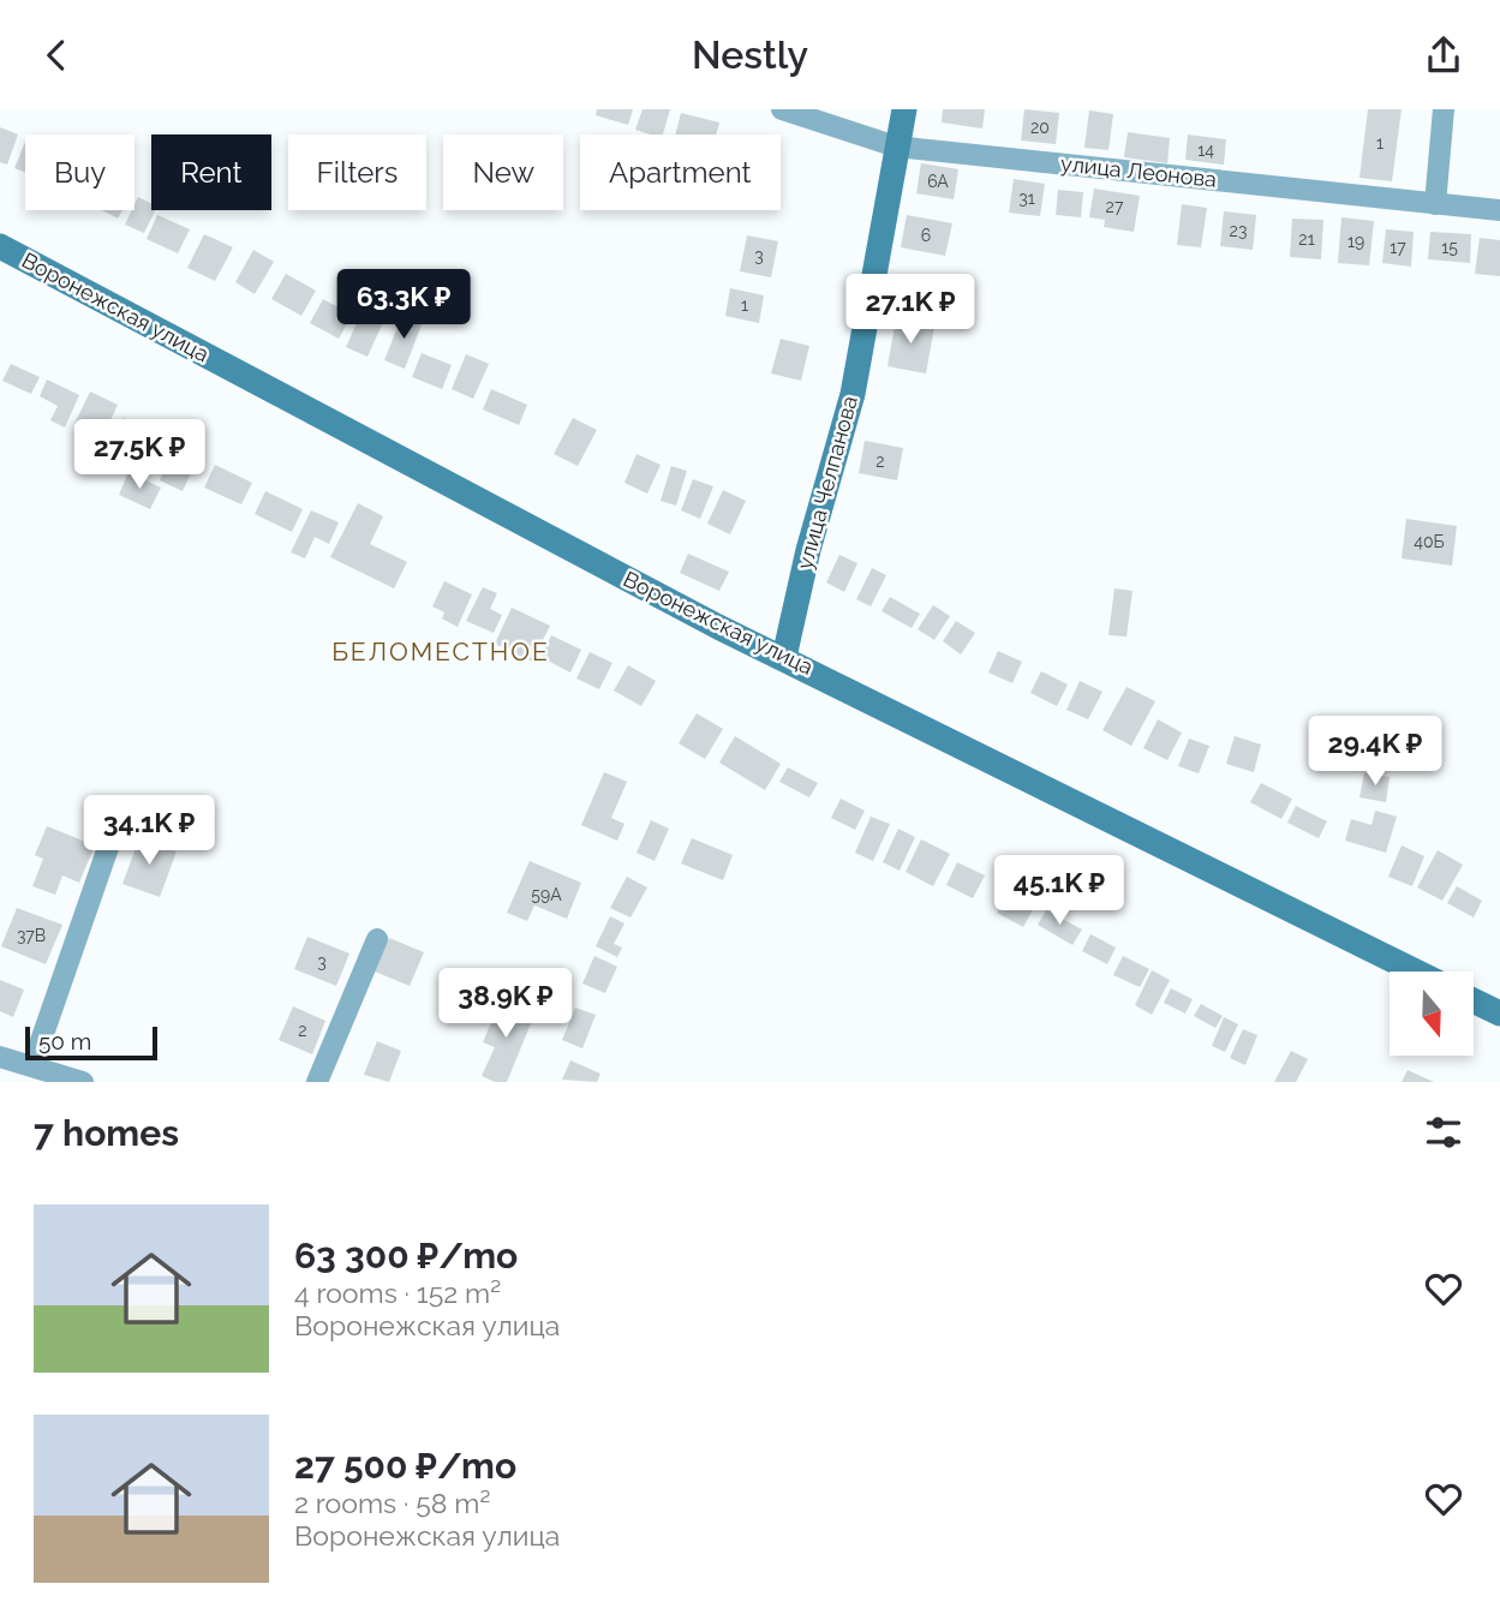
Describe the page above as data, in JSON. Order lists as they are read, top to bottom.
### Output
{
  "streets": {
    "street": ["улица Леонова", "Воронежская улица", "улица Челпанова"]
  },
  "crossings": [
    ["улица Леонова", "улица Челпанова"],
    ["Воронежская улица", "улица Челпанова"]
  ],
  "districts": ["БЕЛОМЕСТНОЕ"],
  "house_numbers": [
    "20",
    "1",
    "14",
    "6А",
    "31",
    "27",
    "23",
    "6",
    "21",
    "19",
    "17",
    "15",
    "3",
    "1",
    "2",
    "40Б",
    "59А",
    "37В",
    "3",
    "2"
  ],
  "scale_bar": "50 m",
  "north": "bottom",
  "page": {
    "header": "Nestly",
    "chip": [
      "Buy",
      "Rent",
      "Filters",
      "New",
      "Apartment"
    ],
    "price": [
      "63.3K ₽",
      "27.1K ₽",
      "27.5K ₽",
      "29.4K ₽",
      "34.1K ₽",
      "45.1K ₽",
      "38.9K ₽"
    ],
    "scale": "50 m",
    "heading": "7 homes",
    "list": [
      {
        "name": "63 300 ₽/mo",
        "note": "4 rooms · 152 m² · Воронежская улица"
      },
      {
        "name": "27 500 ₽/mo",
        "note": "2 rooms · 58 m² · Воронежская улица"
      }
    ]
  }
}
